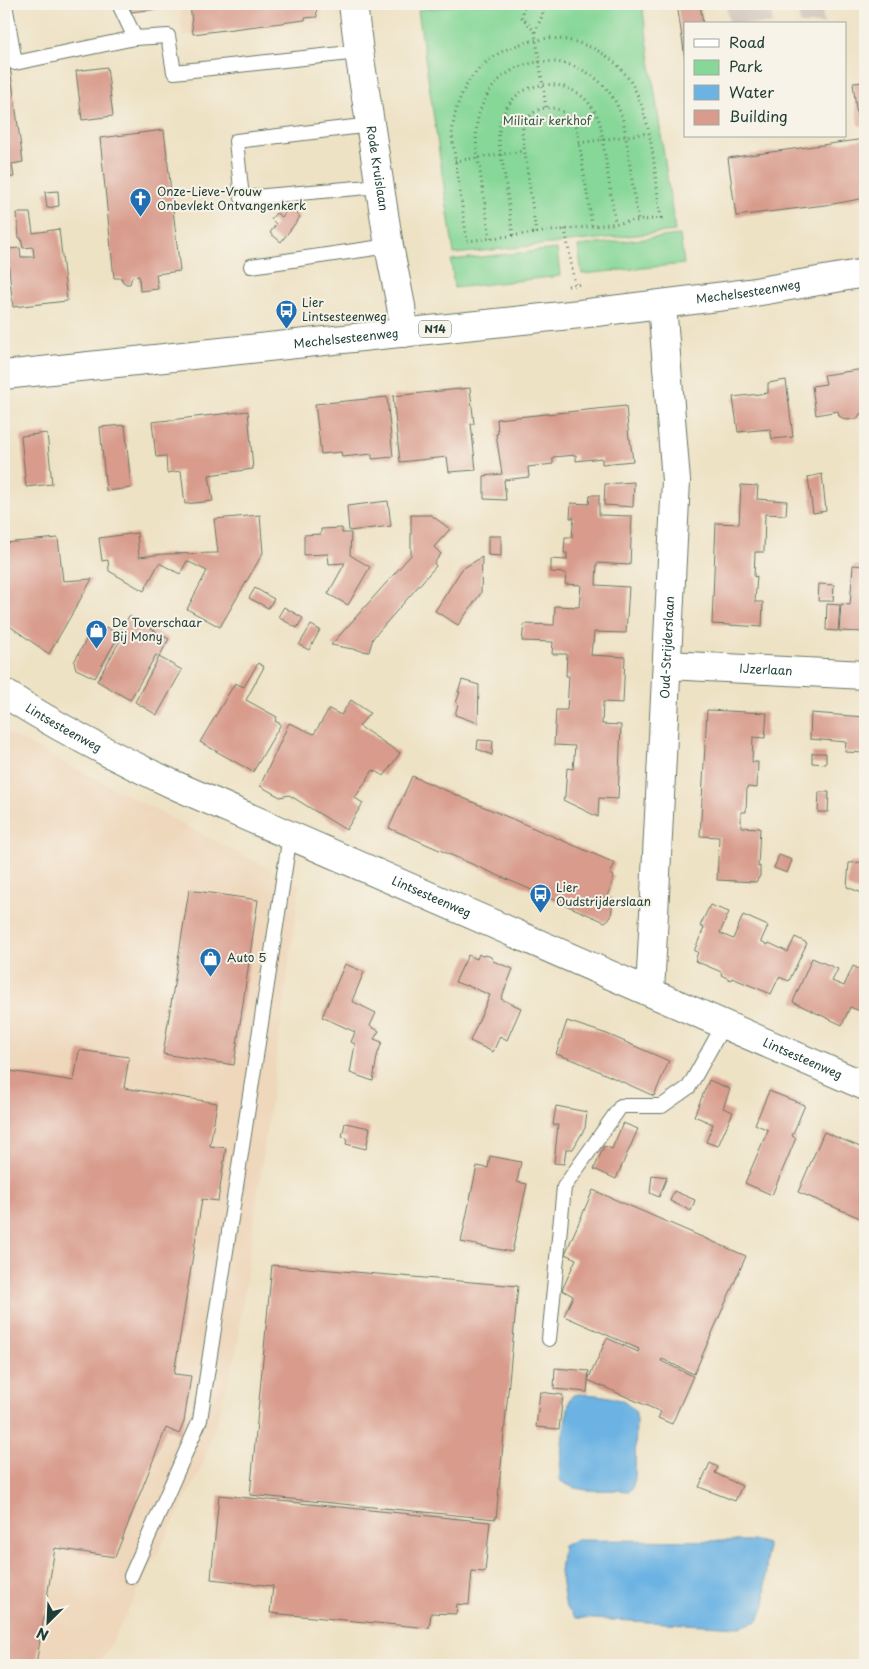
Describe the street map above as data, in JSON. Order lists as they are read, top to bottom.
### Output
{
  "streets": {
    "street": [
      "Rode Kruislaan",
      "Mechelsesteenweg",
      "N14",
      "Oud-Strijderslaan",
      "IJzerlaan",
      "Lintsesteenweg"
    ]
  },
  "crossings": [
    ["Rode Kruislaan", "Mechelsesteenweg"],
    ["Mechelsesteenweg", "Oud-Strijderslaan"],
    ["Oud-Strijderslaan", "IJzerlaan"],
    ["Oud-Strijderslaan", "Lintsesteenweg"]
  ],
  "parks": ["Militair kerkhof"],
  "places": {
    "church": ["Onze-Lieve-Vrouw Onbevlekt Ontvangenkerk"],
    "bus stop": ["Lier Lintsesteenweg", "Lier Oudstrijderslaan"],
    "shop": ["De Toverschaar Bij Mony", "Auto 5"]
  },
  "legend": [
    "Road",
    "Park",
    "Water",
    "Building"
  ],
  "north": "bottom left"
}
